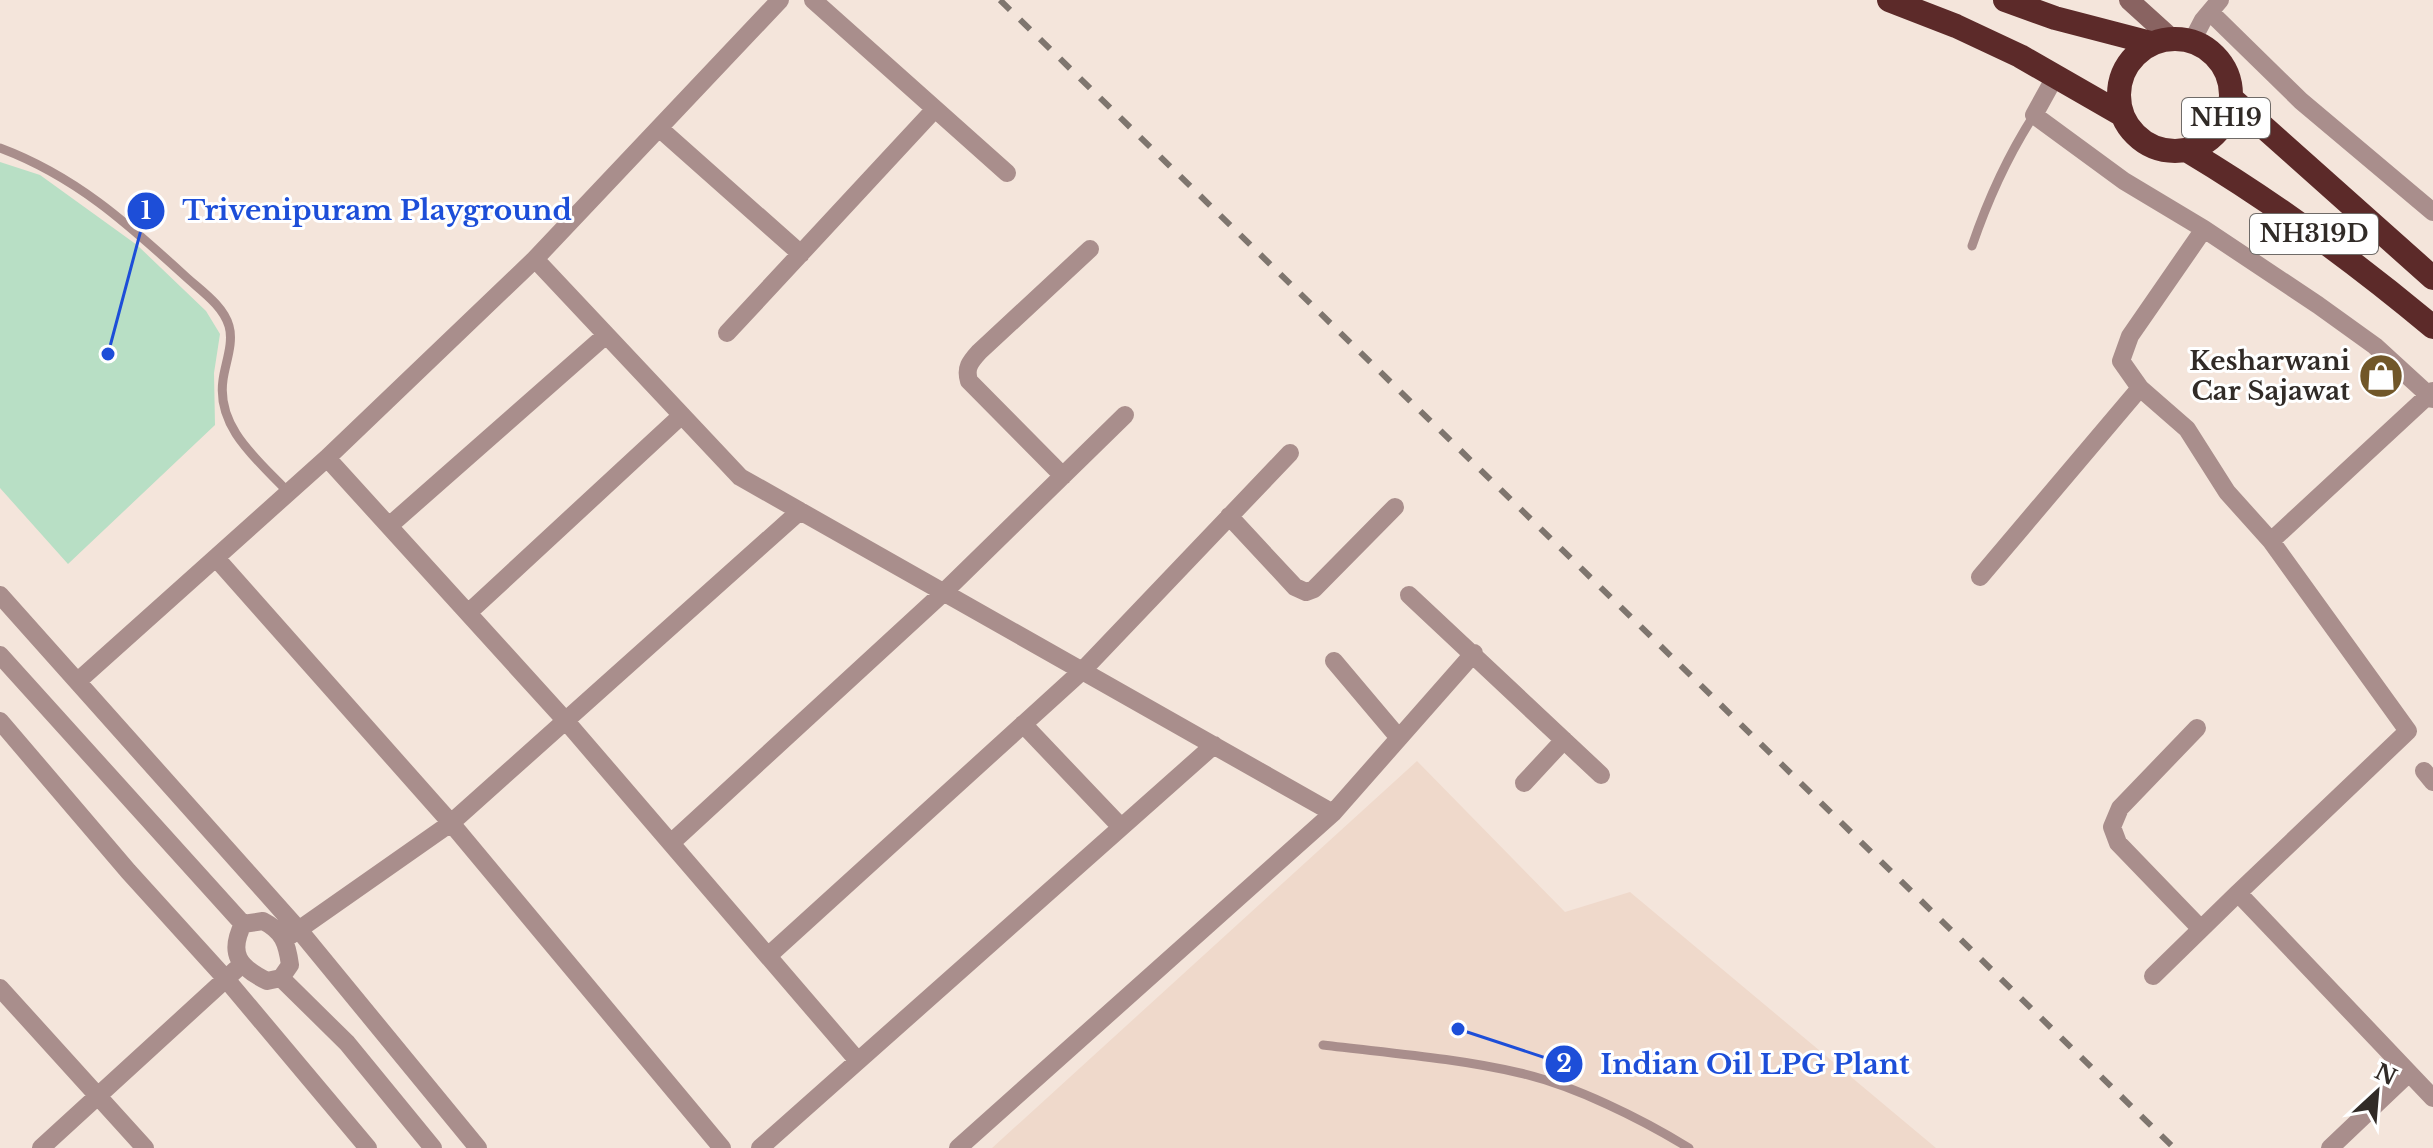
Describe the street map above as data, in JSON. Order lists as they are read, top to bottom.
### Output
{
  "streets": {
    "highway": ["NH19", "NH319D"]
  },
  "crossings": [
    ["NH19", "NH319D"]
  ],
  "places": {
    "other": ["Trivenipuram Playground", "Indian Oil LPG Plant"],
    "shop": ["Kesharwani Car Sajawat"]
  },
  "north": "top right"
}
